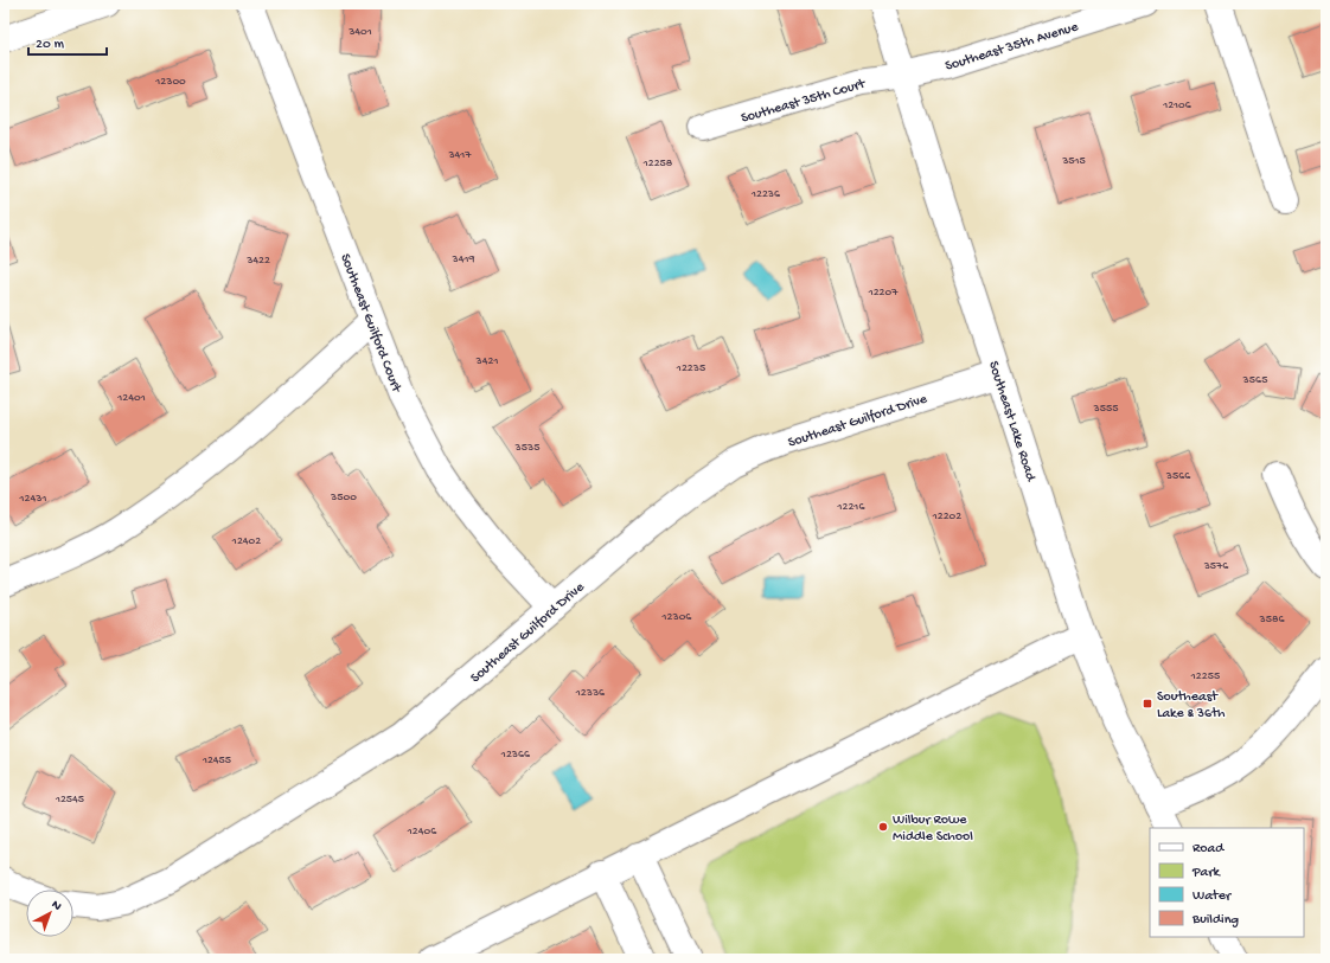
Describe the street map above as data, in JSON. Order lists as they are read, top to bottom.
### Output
{
  "streets": {
    "street": [
      "Southeast 35th Avenue",
      "Southeast 35th Court",
      "Southeast Guilford Court",
      "Southeast Guilford Drive",
      "Southeast Lake Road"
    ]
  },
  "crossings": [
    ["Southeast 35th Avenue", "Southeast 35th Court"],
    ["Southeast 35th Avenue", "Southeast Lake Road"],
    ["Southeast 35th Court", "Southeast Lake Road"],
    ["Southeast Guilford Court", "Southeast Guilford Drive"],
    ["Southeast Guilford Drive", "Southeast Lake Road"]
  ],
  "places": {
    "transit": ["Southeast Lake & 36th"],
    "other": ["Wilbur Rowe Middle School"]
  },
  "house_numbers": [
    "3401",
    "12300",
    "12106",
    "3417",
    "3515",
    "12258",
    "12236",
    "3419",
    "3422",
    "12207",
    "3421",
    "12235",
    "3565",
    "12401",
    "3555",
    "3535",
    "3566",
    "3500",
    "12431",
    "12216",
    "12202",
    "12402",
    "3576",
    "12306",
    "3586",
    "12255",
    "12336",
    "12366",
    "12455",
    "12545",
    "12406"
  ],
  "legend": [
    "Road",
    "Park",
    "Water",
    "Building"
  ],
  "scale_bar": "20 m",
  "north": "top right"
}
